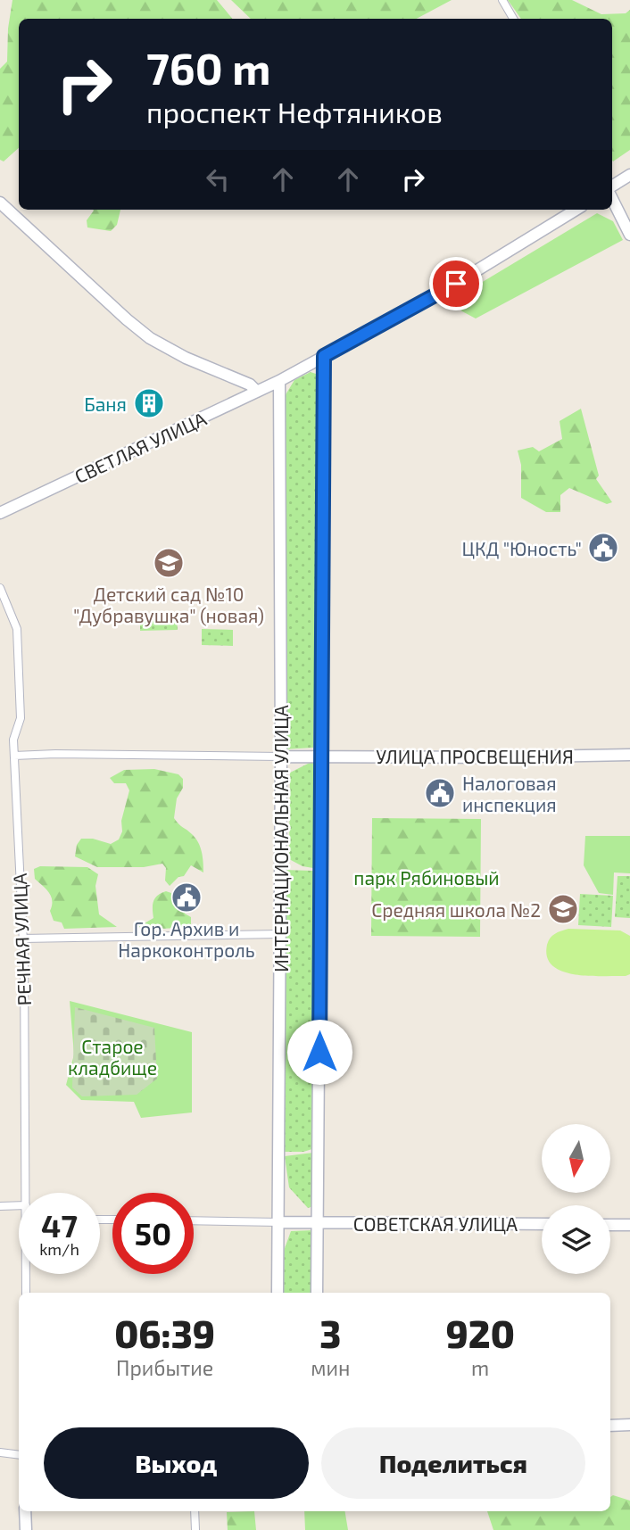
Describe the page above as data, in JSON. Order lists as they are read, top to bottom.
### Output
{
  "streets": {
    "main road": [
      "СВЕТЛАЯ УЛИЦА",
      "УЛИЦА ПРОСВЕЩЕНИЯ",
      "ИНТЕРНАЦИОНАЛЬНАЯ УЛИЦА",
      "СОВЕТСКАЯ УЛИЦА"
    ],
    "street": ["РЕЧНАЯ УЛИЦА"]
  },
  "crossings": [
    ["СВЕТЛАЯ УЛИЦА", "ИНТЕРНАЦИОНАЛЬНАЯ УЛИЦА"],
    ["УЛИЦА ПРОСВЕЩЕНИЯ", "ИНТЕРНАЦИОНАЛЬНАЯ УЛИЦА"],
    ["ИНТЕРНАЦИОНАЛЬНАЯ УЛИЦА", "СОВЕТСКАЯ УЛИЦА"]
  ],
  "parks": ["парк Рябиновый", "Старое кладбище"],
  "places": {
    "building": ["Баня"],
    "public building": ["ЦКД \"Юность\"", "Налоговая инспекция", "Гор. Архив и Наркоконтроль"],
    "school or university": ["Детский сад №10 \"Дубравушка\" (новая)", "Средняя школа №2"]
  },
  "north": "bottom",
  "page": {
    "turn": ["760 m", "проспект Нефтяников"],
    "speed": "47 km/h",
    "limit": "50",
    "eta": [
      "06:39",
      "Прибытие",
      "3",
      "мин",
      "920",
      "m"
    ],
    "buttons": ["Выход", "Поделиться"]
  }
}
